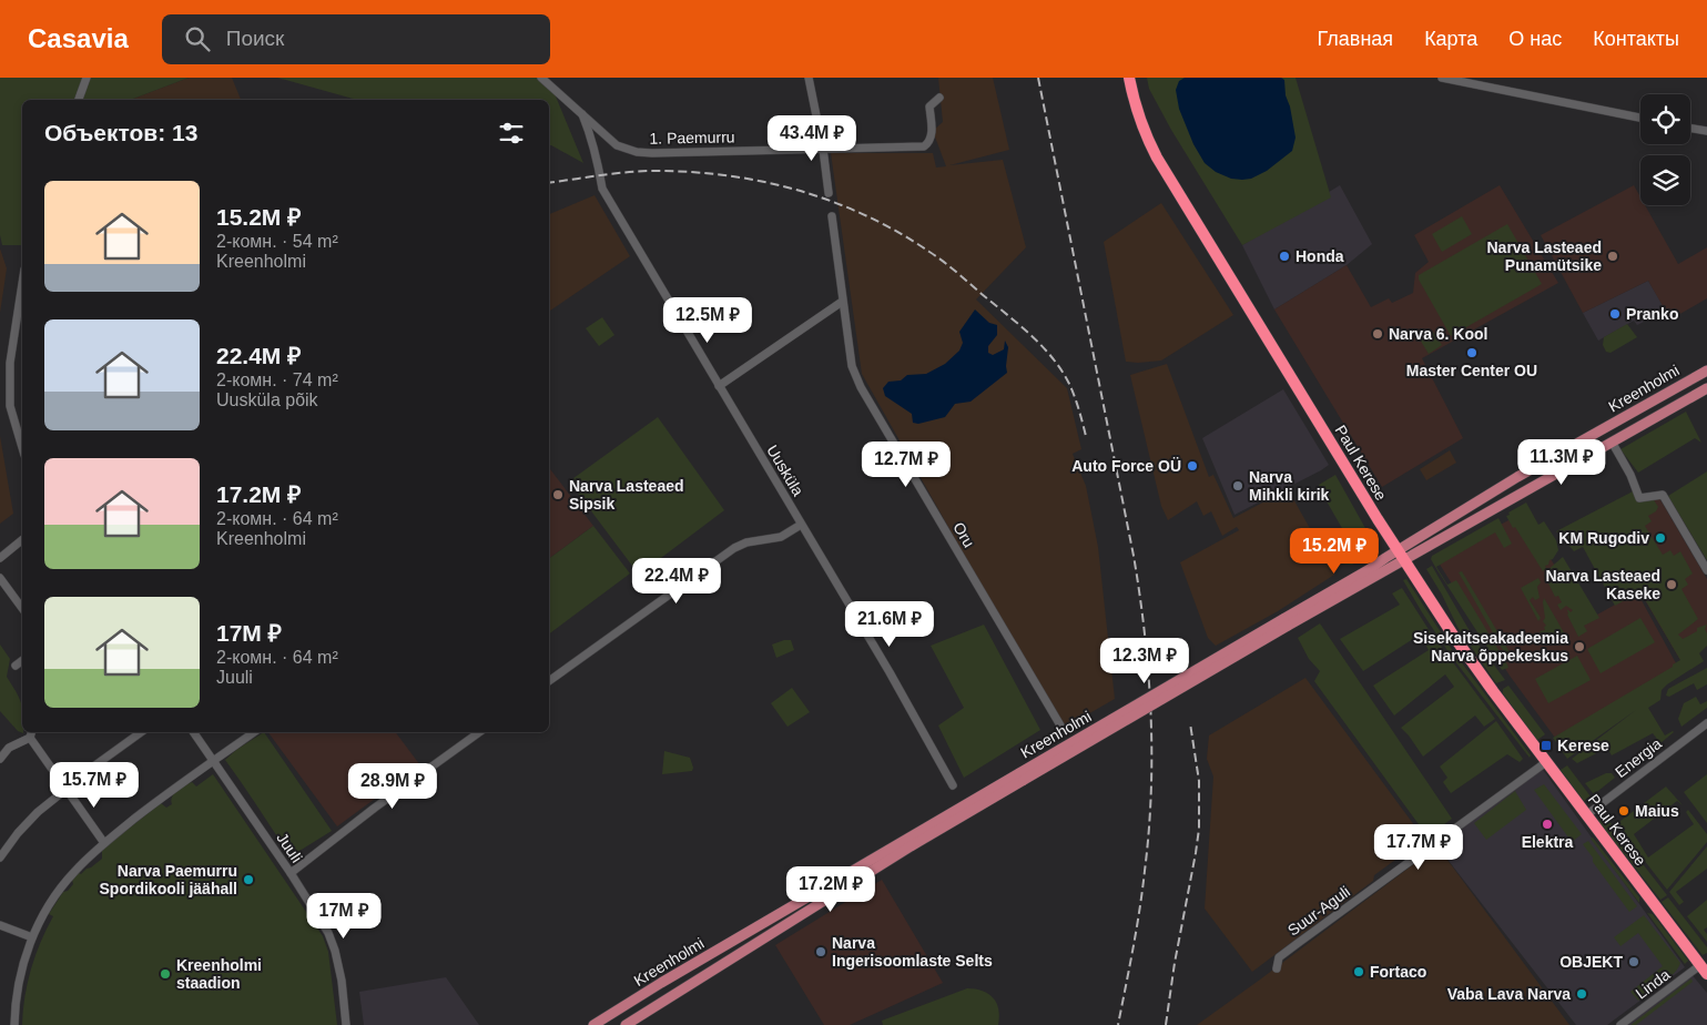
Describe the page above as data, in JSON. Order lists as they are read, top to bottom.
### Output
{
  "streets": {
    "highway": ["Paul Kerese"],
    "main road": ["Kreenholmi"],
    "street": [
      "1. Paemurru",
      "Uusküla",
      "Oru",
      "Energia",
      "Juuli",
      "Suur-Aguli",
      "Linda"
    ]
  },
  "crossings": [
    ["1. Paemurru", "Uusküla"],
    ["Kreenholmi", "Paul Kerese"],
    ["Paul Kerese", "Energia"],
    ["Paul Kerese", "Suur-Aguli"],
    ["Paul Kerese", "Linda"]
  ],
  "places": {
    "other": [
      "Honda",
      "Narva Lasteaed Punamütsike",
      "Pranko",
      "Narva 6. Kool",
      "Master Center OU",
      "Auto Force OÜ",
      "Narva Mihkli kirik",
      "Narva Lasteaed Sipsik",
      "KM Rugodiv",
      "Narva Lasteaed Kaseke",
      "Sisekaitseakadeemia Narva õppekeskus",
      "Maius",
      "Elektra",
      "Narva Paemurru Spordikooli jäähall",
      "Narva Ingerisoomlaste Selts",
      "OBJEKT",
      "Fortaco",
      "Kreenholmi staadion",
      "Vaba Lava Narva"
    ],
    "transit": ["Kerese"]
  },
  "page": {
    "header": "Casavia",
    "search": "Поиск",
    "nav": [
      "Главная",
      "Карта",
      "О нас",
      "Контакты"
    ],
    "heading": "Объектов: 13",
    "price": [
      "43.4M ₽",
      "12.5M ₽",
      "11.3M ₽",
      "12.7M ₽",
      "15.2M ₽",
      "22.4M ₽",
      "21.6M ₽",
      "12.3M ₽",
      "15.7M ₽",
      "28.9M ₽",
      "17.7M ₽",
      "17.2M ₽",
      "17M ₽"
    ],
    "list": [
      {
        "name": "15.2M ₽",
        "note": "2-комн. · 54 m² · Kreenholmi"
      },
      {
        "name": "22.4M ₽",
        "note": "2-комн. · 74 m² · Uusküla põik"
      },
      {
        "name": "17.2M ₽",
        "note": "2-комн. · 64 m² · Kreenholmi"
      },
      {
        "name": "17M ₽",
        "note": "2-комн. · 64 m² · Juuli"
      }
    ]
  }
}
